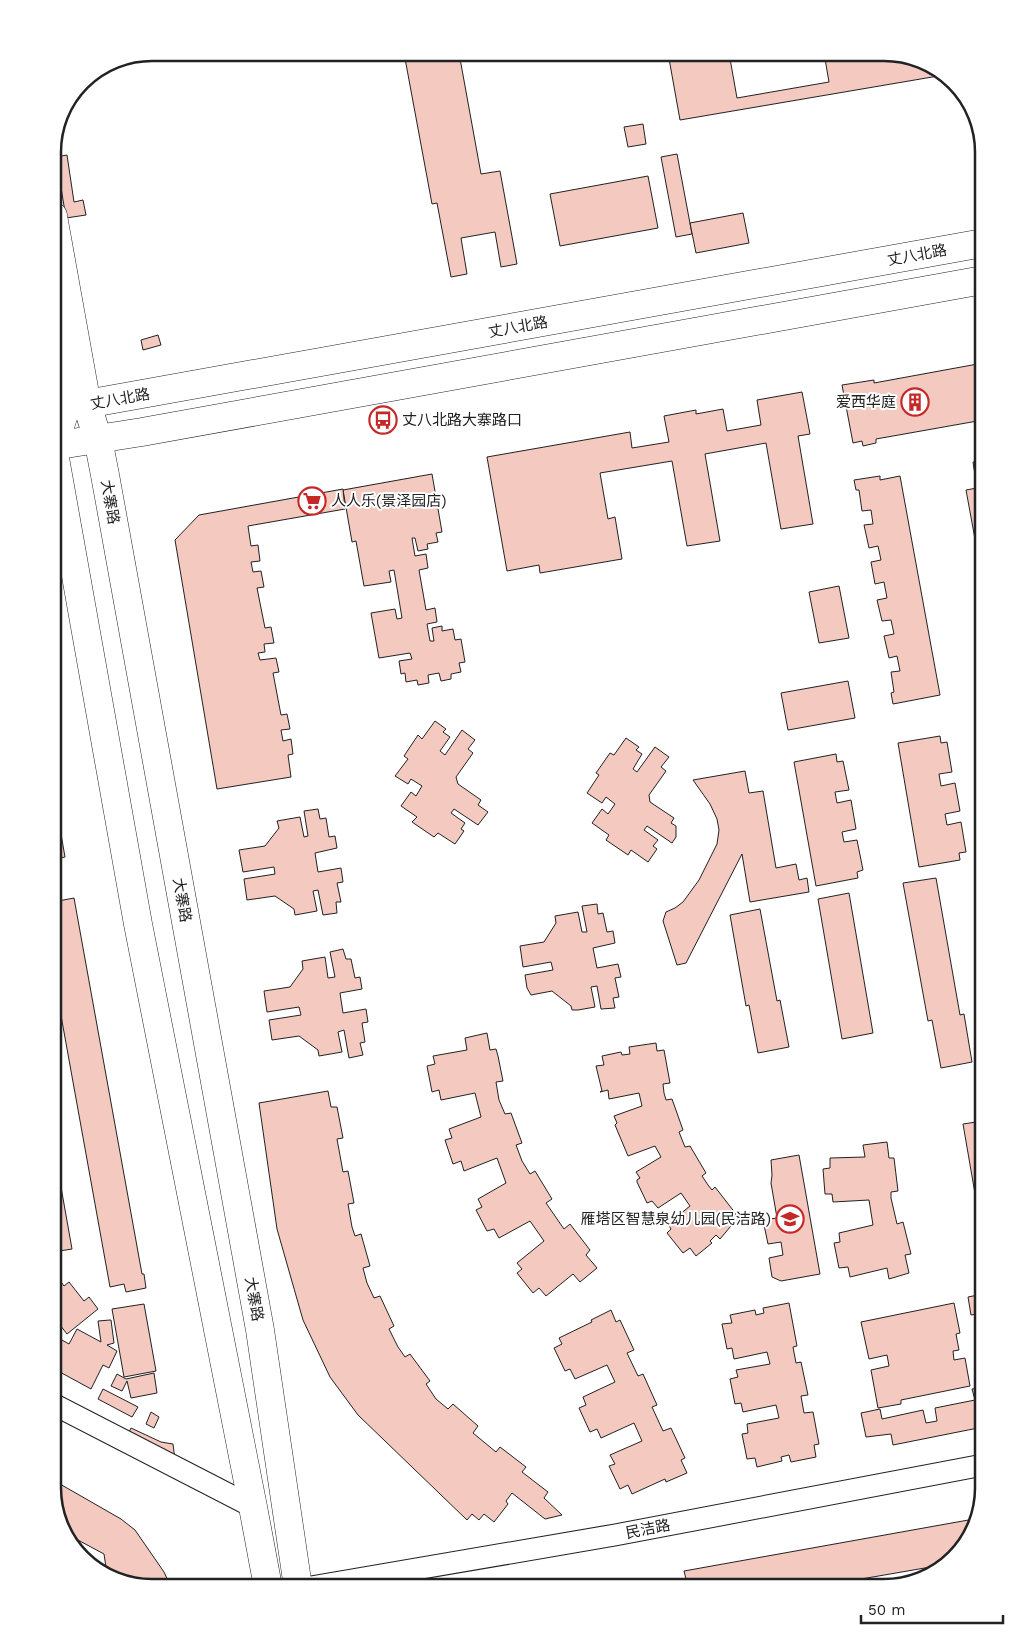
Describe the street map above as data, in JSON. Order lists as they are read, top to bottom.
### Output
{
  "streets": {
    "main road": ["丈八北路", "大寨路"],
    "street": ["民洁路"]
  },
  "crossings": [
    ["丈八北路", "大寨路"]
  ],
  "places": {
    "building": ["爱西华庭"],
    "bus stop": ["丈八北路大寨路口"],
    "supermarket": ["人人乐(景泽园店)"],
    "school or university": ["雁塔区智慧泉幼儿园(民洁路)"]
  },
  "scale_bar": "50 m"
}
